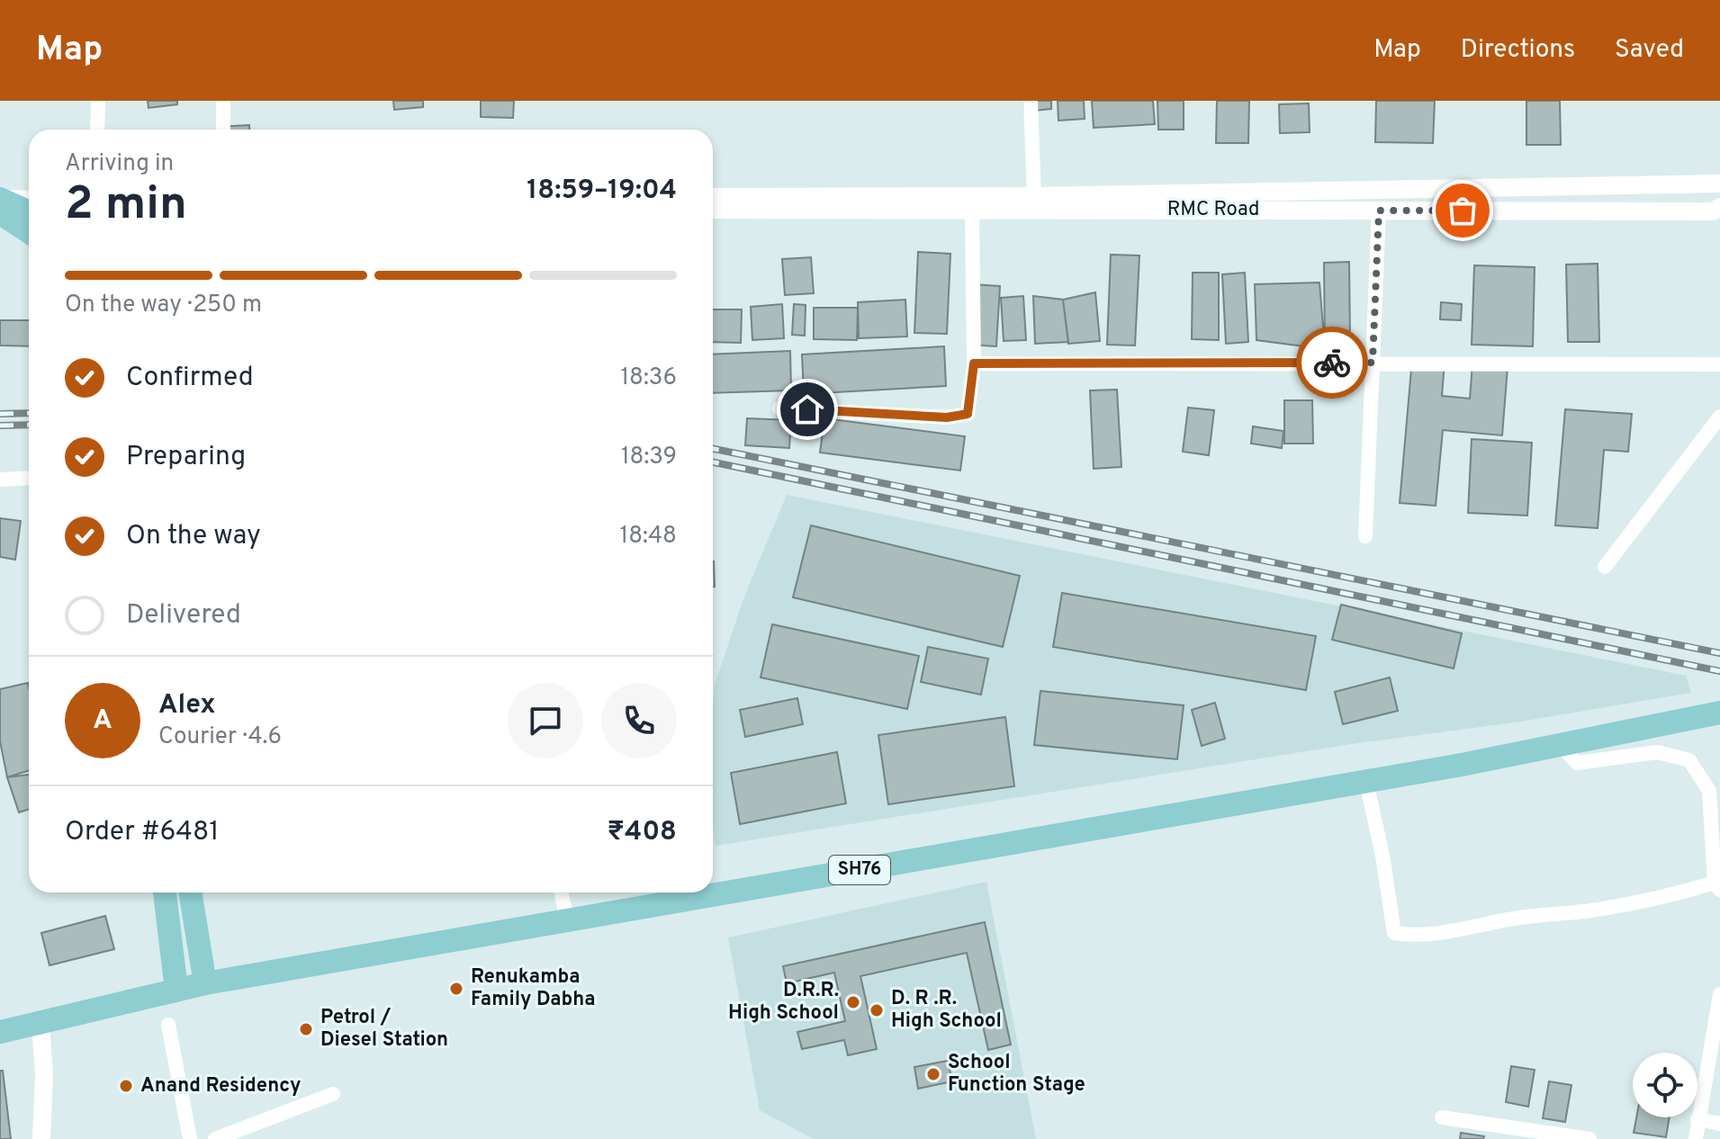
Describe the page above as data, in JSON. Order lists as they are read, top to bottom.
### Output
{
  "streets": {
    "main road": ["SH76"],
    "street": ["RMC Road"]
  },
  "places": [
    "Renukamba Family Dabha",
    "D.R.R. High School",
    "D. R .R. High School",
    "Petrol / Diesel Station",
    "School Function Stage",
    "Anand Residency"
  ],
  "page": {
    "header": "Map",
    "nav": ["Map", "Directions", "Saved"],
    "heading": ["2 min", "Arriving in", "18:59–19:04"],
    "panel": [
      "Alex",
      "Courier · 4.6",
      "Order #6481",
      "₹408"
    ],
    "bar": "On the way · 250 m",
    "list": [
      ["Confirmed", "18:36"],
      ["Preparing", "18:39"],
      ["On the way", "18:48"],
      "Delivered"
    ],
    "round": "A"
  }
}
